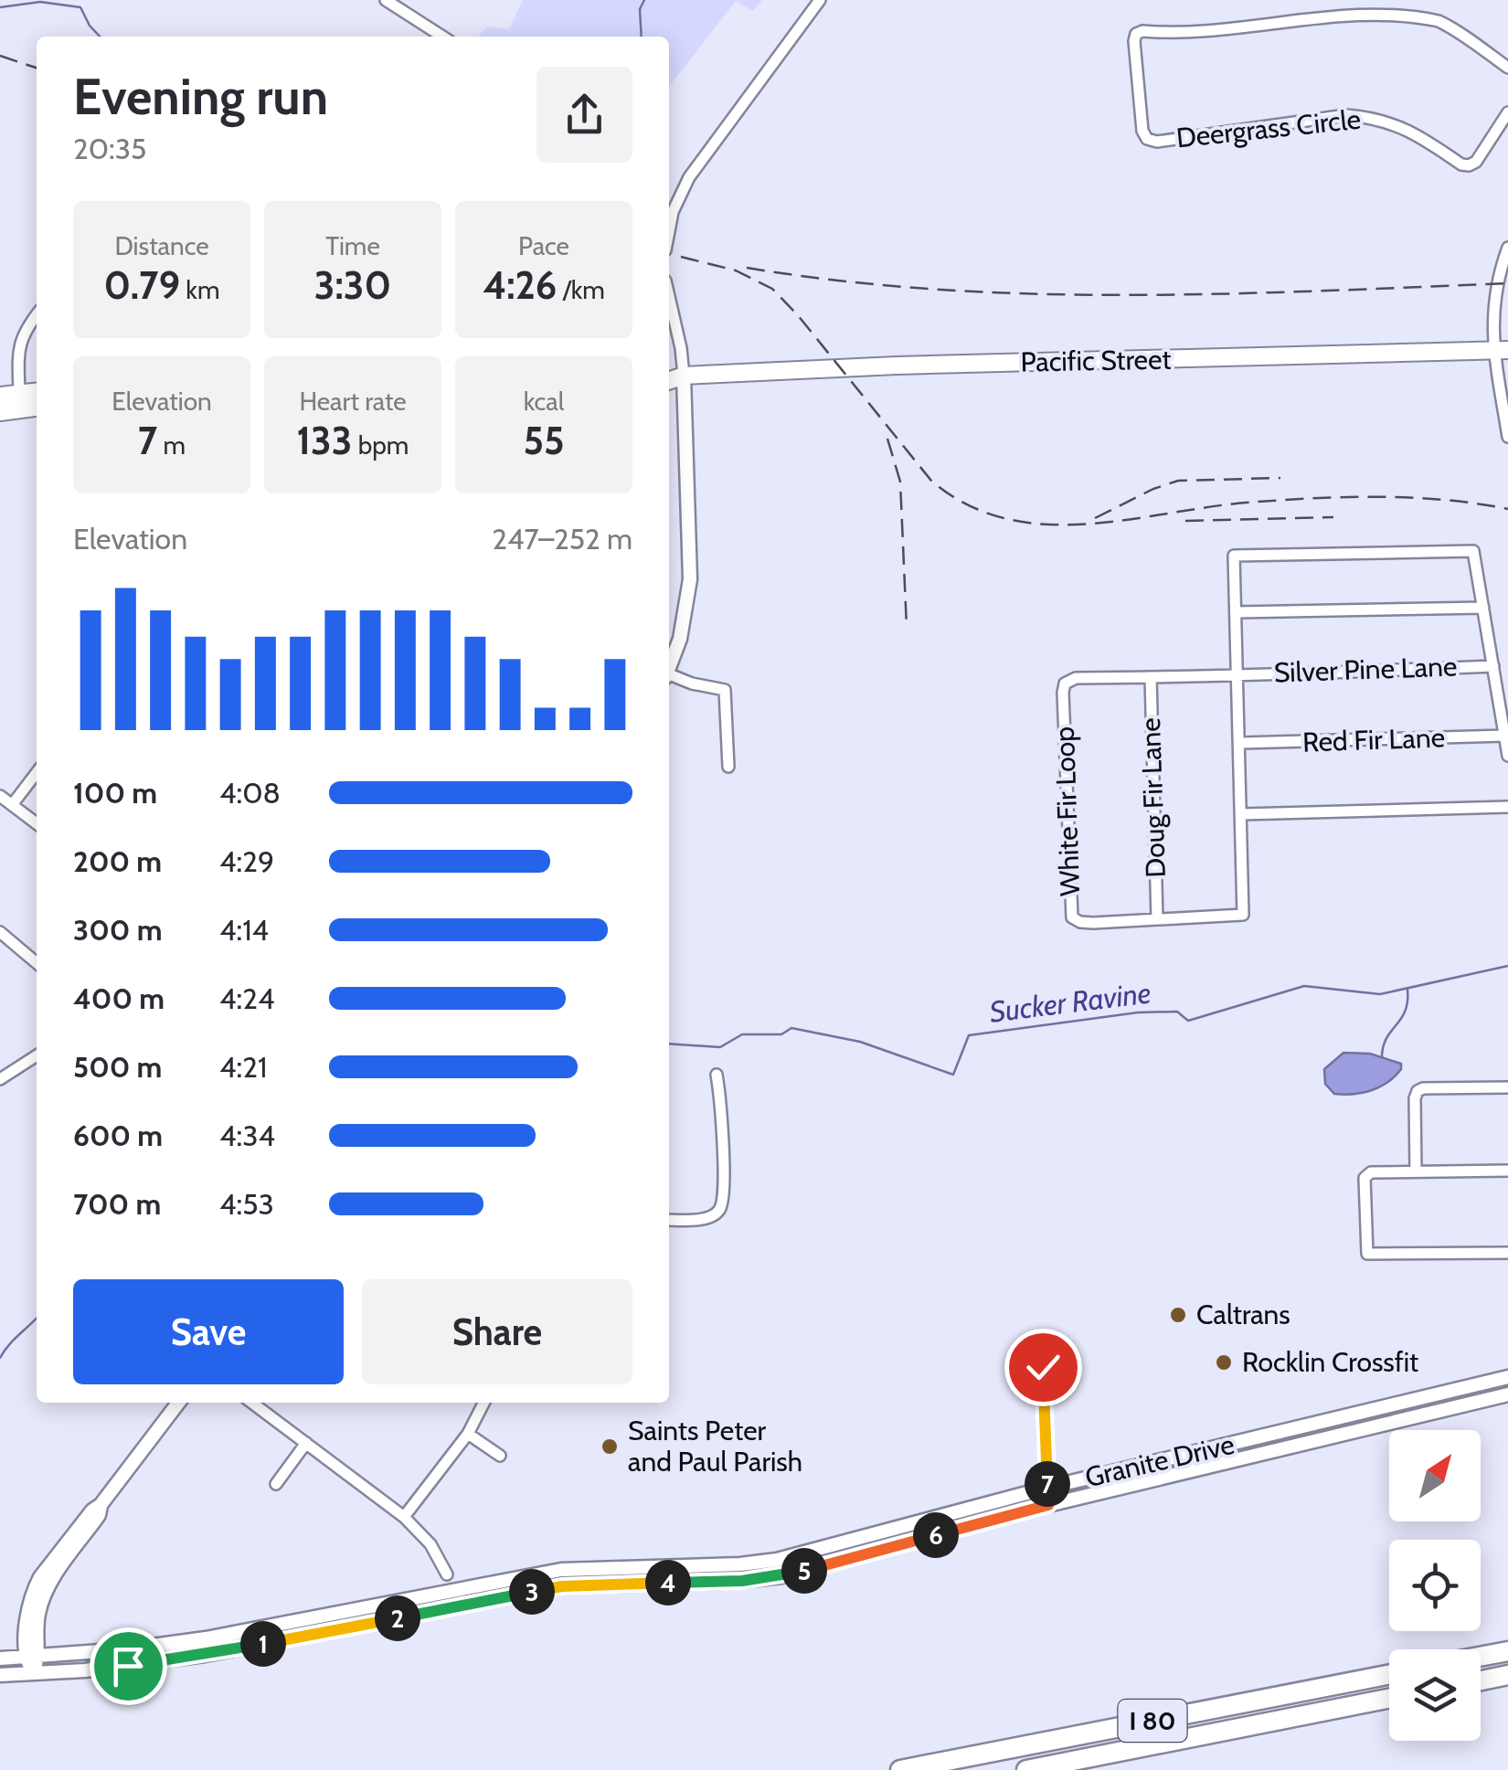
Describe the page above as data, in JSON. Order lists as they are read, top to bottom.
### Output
{
  "streets": {
    "highway": ["I 80"],
    "main road": ["Pacific Street"],
    "street": [
      "Deergrass Circle",
      "Silver Pine Lane",
      "Red Fir Lane",
      "Doug Fir Lane",
      "White Fir Loop",
      "Granite Drive"
    ]
  },
  "crossings": [
    ["Silver Pine Lane", "White Fir Loop"],
    ["Red Fir Lane", "White Fir Loop"],
    ["Doug Fir Lane", "White Fir Loop"]
  ],
  "water": ["Sucker Ravine"],
  "places": ["Caltrans", "Rocklin Crossfit", "Saints Peter and Paul Parish"],
  "north": "top right",
  "page": {
    "heading": ["Evening run", "20:35"],
    "stats": [
      ["Distance", "0.79 km"],
      ["Time", "3:30"],
      ["Pace", "4:26 /km"],
      ["Elevation", "7 m"],
      ["Heart rate", "133 bpm"],
      ["kcal", "55"]
    ],
    "chart": ["Elevation", "247–252 m"],
    "list": [
      {
        "name": "100 m",
        "note": "4:08"
      },
      {
        "name": "200 m",
        "note": "4:29"
      },
      {
        "name": "300 m",
        "note": "4:14"
      },
      {
        "name": "400 m",
        "note": "4:24"
      },
      {
        "name": "500 m",
        "note": "4:21"
      },
      {
        "name": "600 m",
        "note": "4:34"
      },
      {
        "name": "700 m",
        "note": "4:53"
      }
    ],
    "buttons": ["Save", "Share"],
    "pins": [
      "7",
      "6",
      "5",
      "4",
      "3",
      "2",
      "1"
    ]
  }
}
